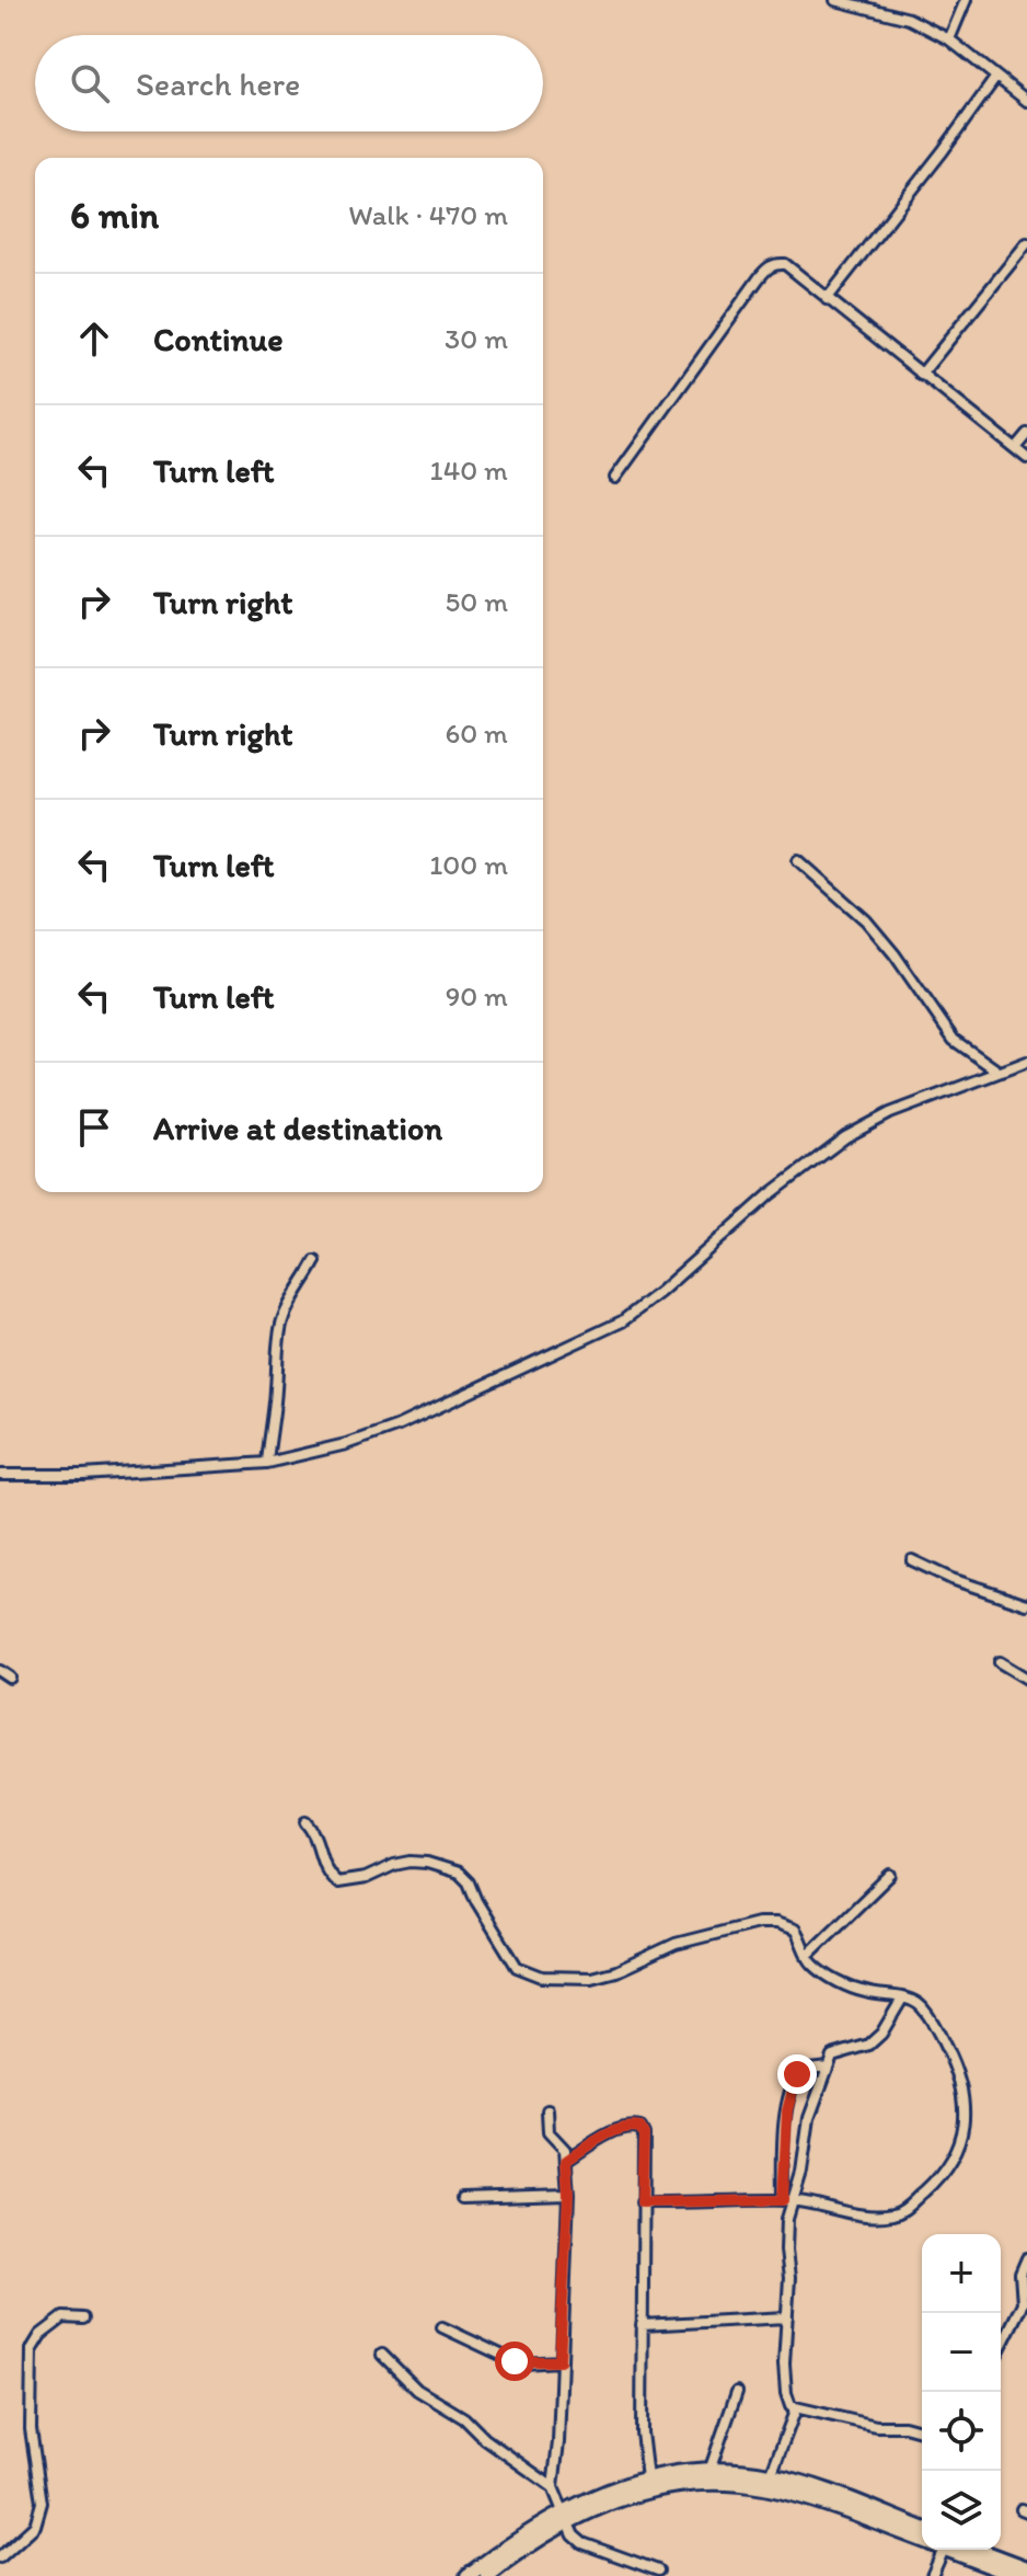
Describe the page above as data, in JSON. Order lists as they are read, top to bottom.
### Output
{
  "page": {
    "search": "Search here",
    "heading": ["6 min", "Walk · 470 m"],
    "list": [
      ["Continue", "30 m"],
      ["Turn left", "140 m"],
      ["Turn right", "50 m"],
      ["Turn right", "60 m"],
      ["Turn left", "100 m"],
      ["Turn left", "90 m"],
      "Arrive at destination"
    ],
    "map_buttons": ["+", "−"]
  }
}
